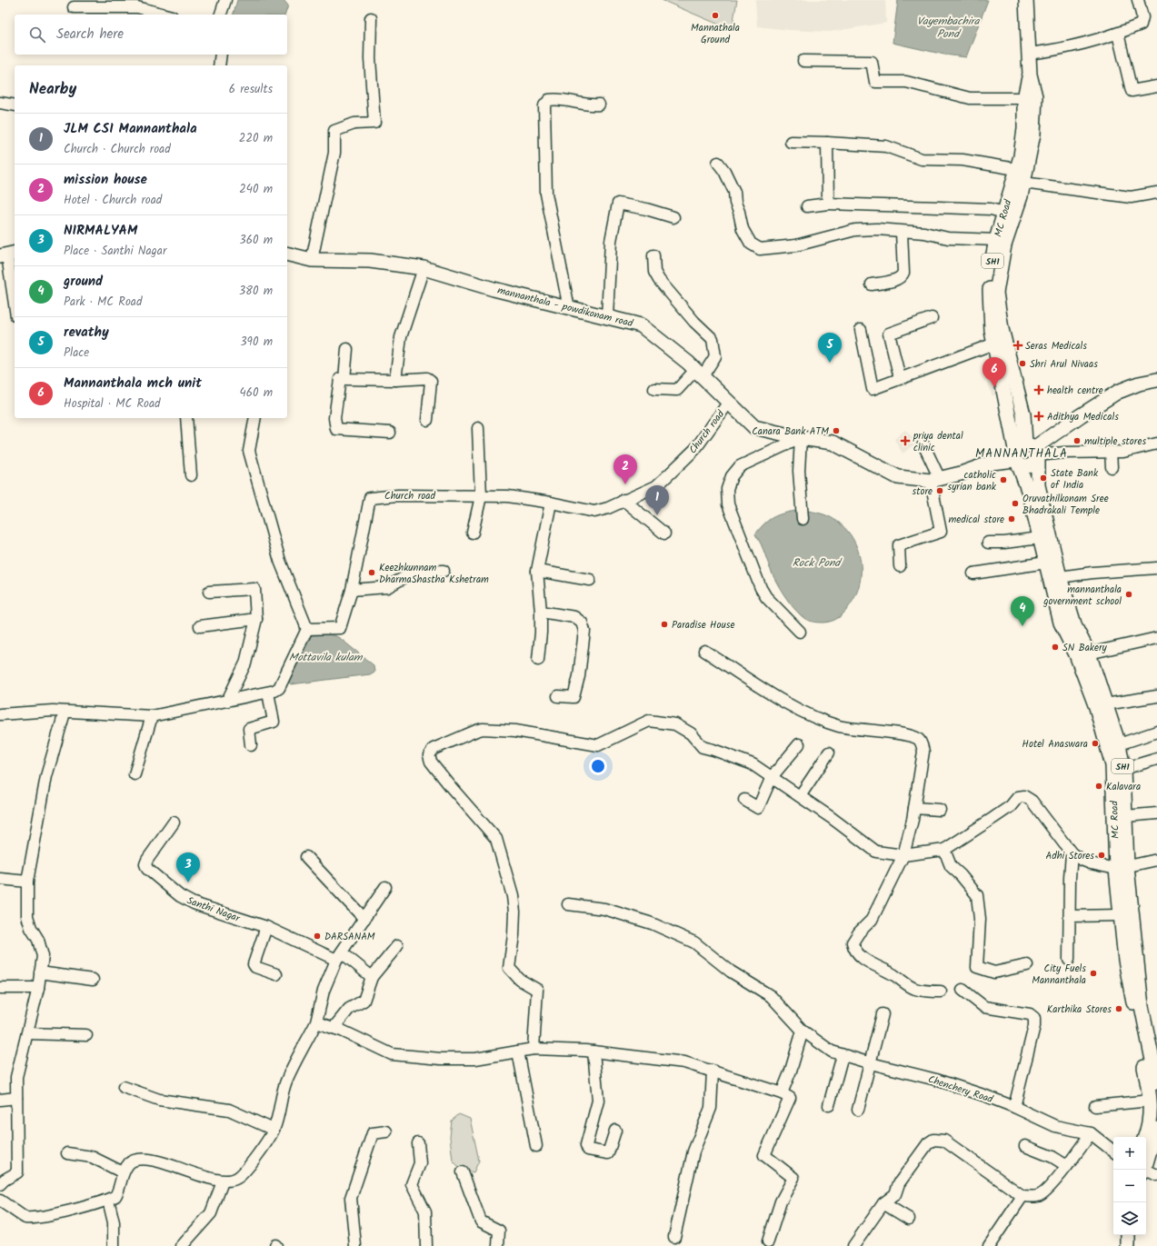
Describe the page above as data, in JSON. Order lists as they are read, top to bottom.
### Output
{
  "streets": {
    "main road": ["MC Road", "SH1", "mannanthala - powdikonam road"],
    "street": ["Church road", "Santhi Nagar", "Chenchery Road"]
  },
  "crossings": [
    ["MC Road", "mannanthala - powdikonam road"],
    ["mannanthala - powdikonam road", "Church road"]
  ],
  "districts": ["MANNANTHALA"],
  "water": ["Vayembachira Pond", "Rock Pond", "Mottavila kulam"],
  "places": {
    "other": [
      "Mannathala Ground",
      "Shri Arul Nivaas",
      "Canara Bank ATM",
      "multiple stores",
      "State Bank of India",
      "catholic syrian bank",
      "store",
      "Oruvathilkonam Sree Bhadrakali Temple",
      "medical store",
      "Keezhkunnam DharmaShastha Kshetram",
      "mannanthala government school",
      "Paradise House",
      "SN Bakery",
      "Hotel Anaswara",
      "Kalavara",
      "Adhi Stores",
      "DARSANAM",
      "City Fuels Mannanthala",
      "Karthika Stores"
    ],
    "health": [
      "Seras Medicals",
      "health centre",
      "Adithya Medicals",
      "priya dental clinic"
    ]
  },
  "page": {
    "search": "Search here",
    "heading": ["Nearby", "6 results"],
    "list": [
      {
        "mark": "1",
        "name": "JLM CSI Mannanthala",
        "note": "Church · Church road",
        "value": "220 m"
      },
      {
        "mark": "2",
        "name": "mission house",
        "note": "Hotel · Church road",
        "value": "240 m"
      },
      {
        "mark": "3",
        "name": "NIRMALYAM",
        "note": "Place · Santhi Nagar",
        "value": "360 m"
      },
      {
        "mark": "4",
        "name": "ground",
        "note": "Park · MC Road",
        "value": "380 m"
      },
      {
        "mark": "5",
        "name": "revathy",
        "note": "Place",
        "value": "390 m"
      },
      {
        "mark": "6",
        "name": "Mannanthala mch unit",
        "note": "Hospital · MC Road",
        "value": "460 m"
      }
    ],
    "pins": [
      "5",
      "6",
      "2",
      "1",
      "4",
      "3"
    ],
    "map_buttons": ["+", "−"]
  }
}
